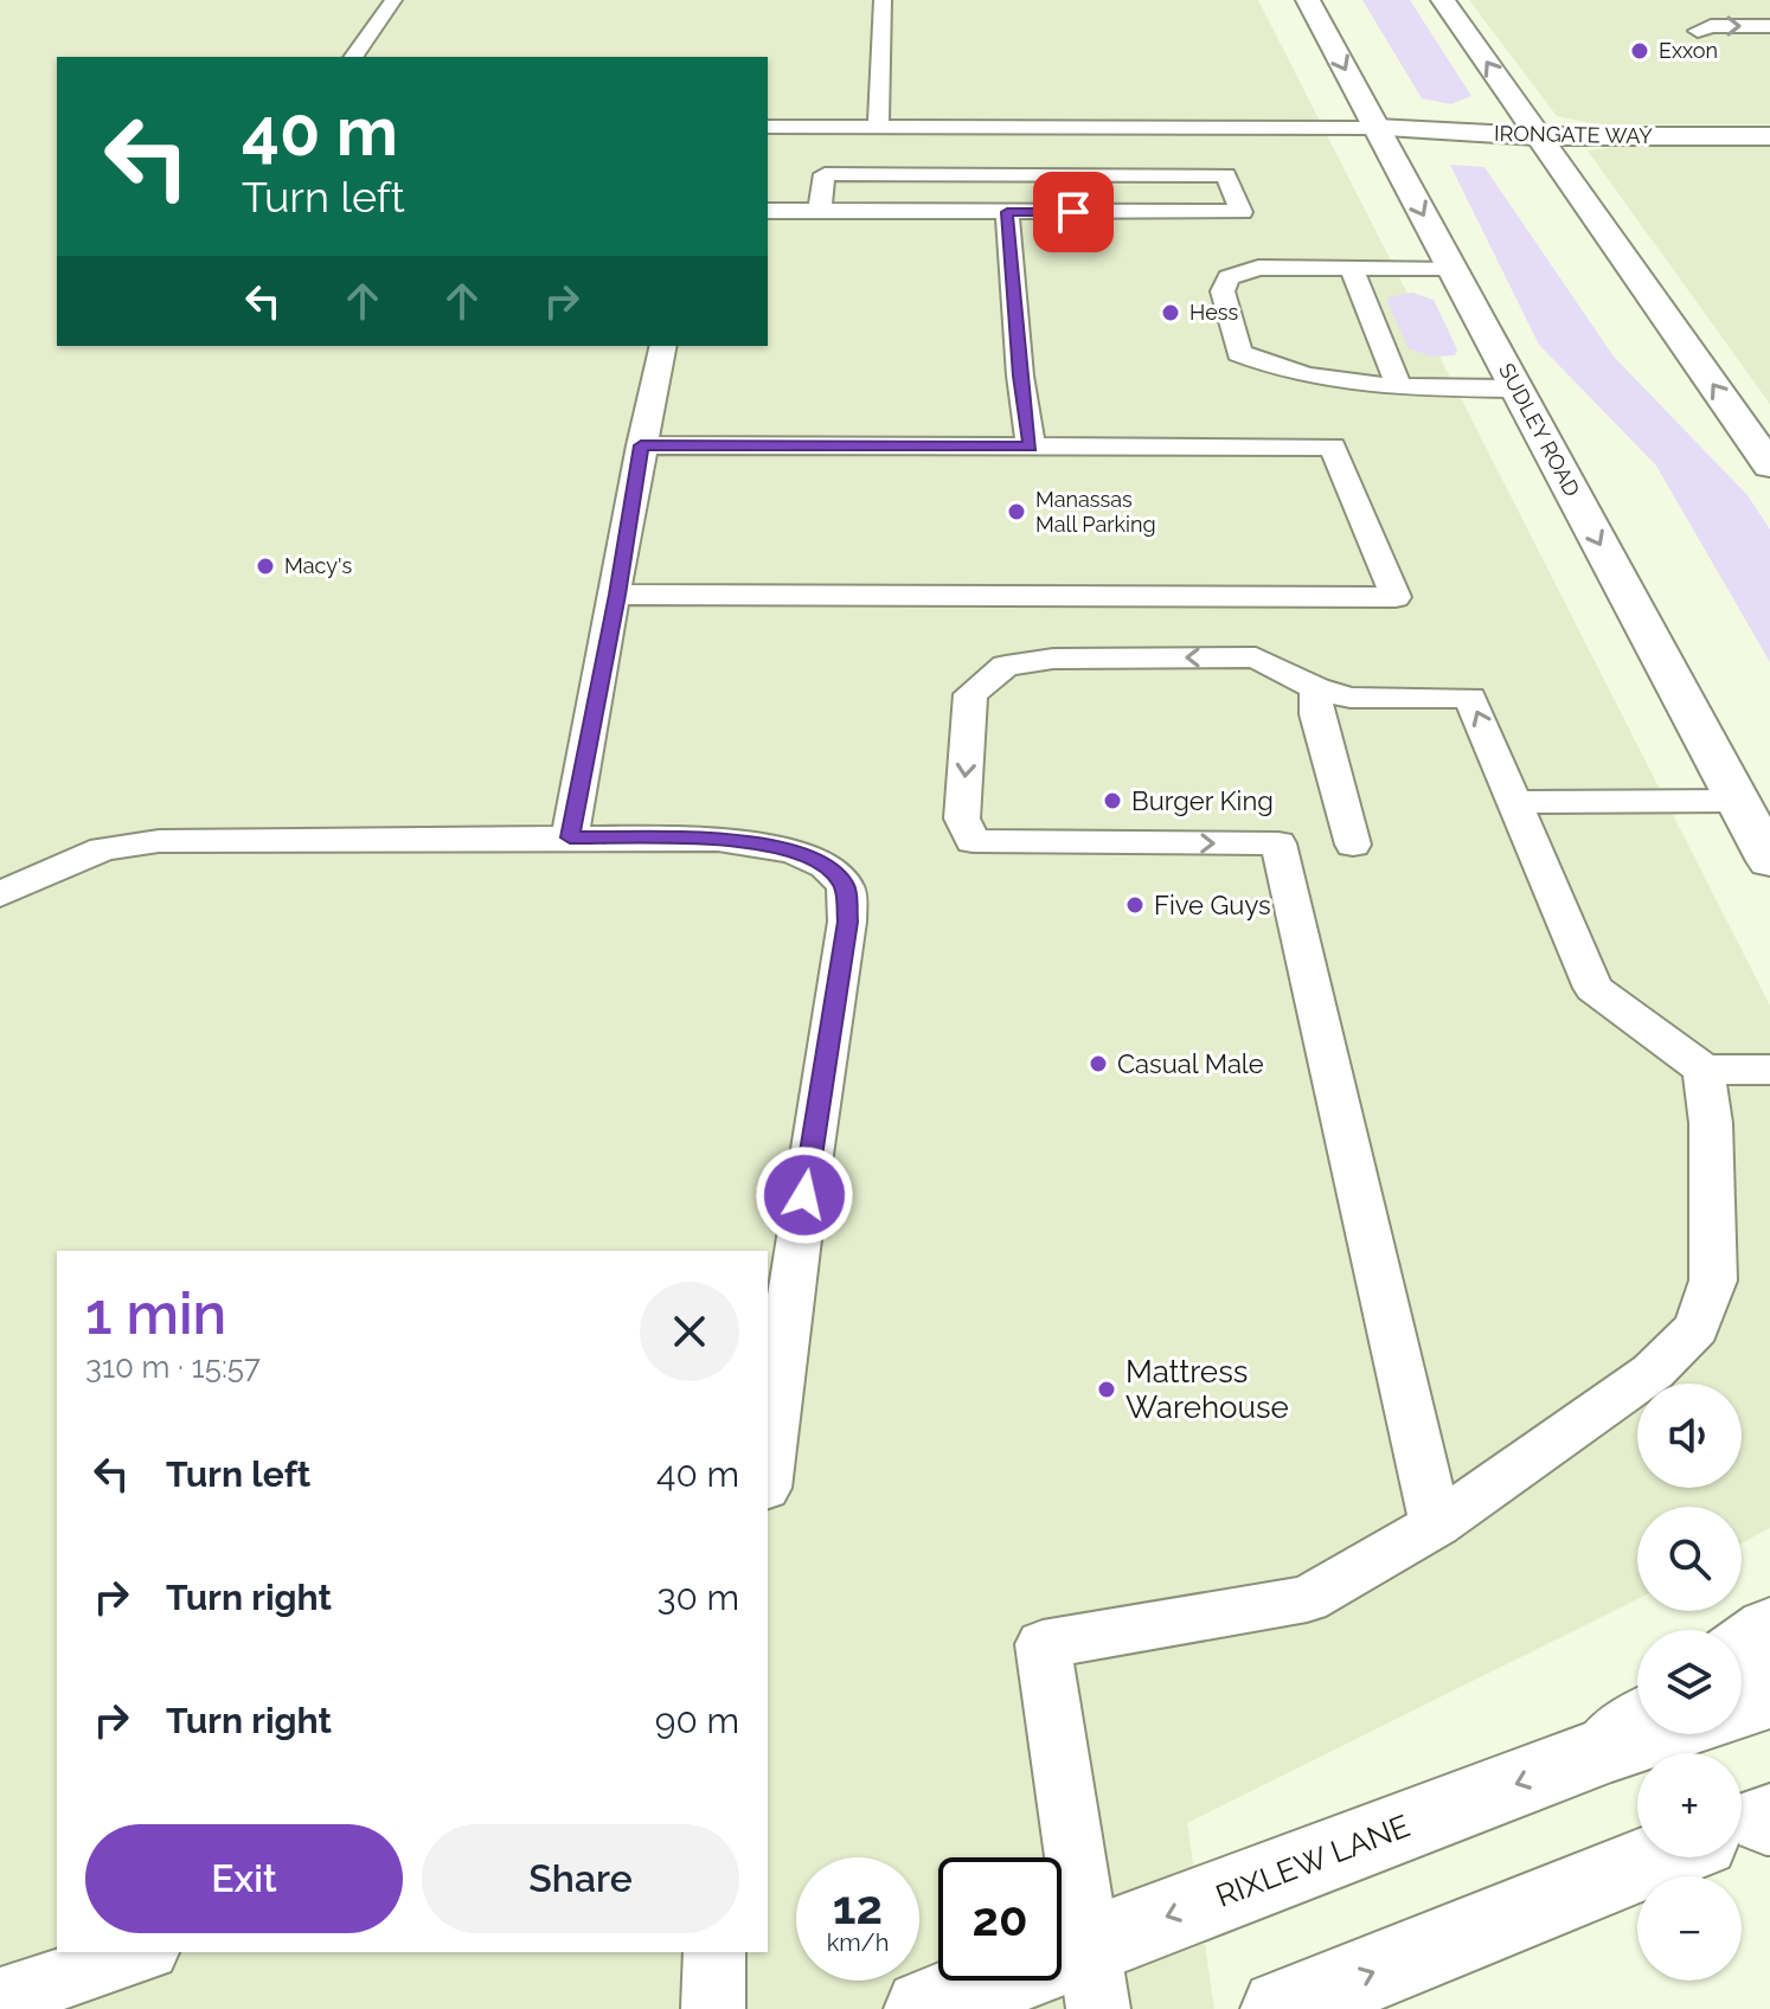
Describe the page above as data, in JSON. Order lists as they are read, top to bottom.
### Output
{
  "streets": {
    "main road": ["IRONGATE WAY", "SUDLEY ROAD", "RIXLEW LANE"]
  },
  "crossings": [
    ["IRONGATE WAY", "SUDLEY ROAD"]
  ],
  "places": [
    "Exxon",
    "Hess",
    "Manassas Mall Parking",
    "Macy's",
    "Burger King",
    "Five Guys",
    "Casual Male",
    "Mattress Warehouse"
  ],
  "page": {
    "turn": ["40 m", "Turn left"],
    "heading": ["1 min", "310 m · 15:57"],
    "map_buttons": ["+", "−"],
    "list": [
      {
        "name": "Turn left",
        "value": "40 m"
      },
      {
        "name": "Turn right",
        "value": "30 m"
      },
      {
        "name": "Turn right",
        "value": "90 m"
      }
    ],
    "buttons": ["Exit", "Share"],
    "speed": "12 km/h",
    "limit": "20"
  }
}
